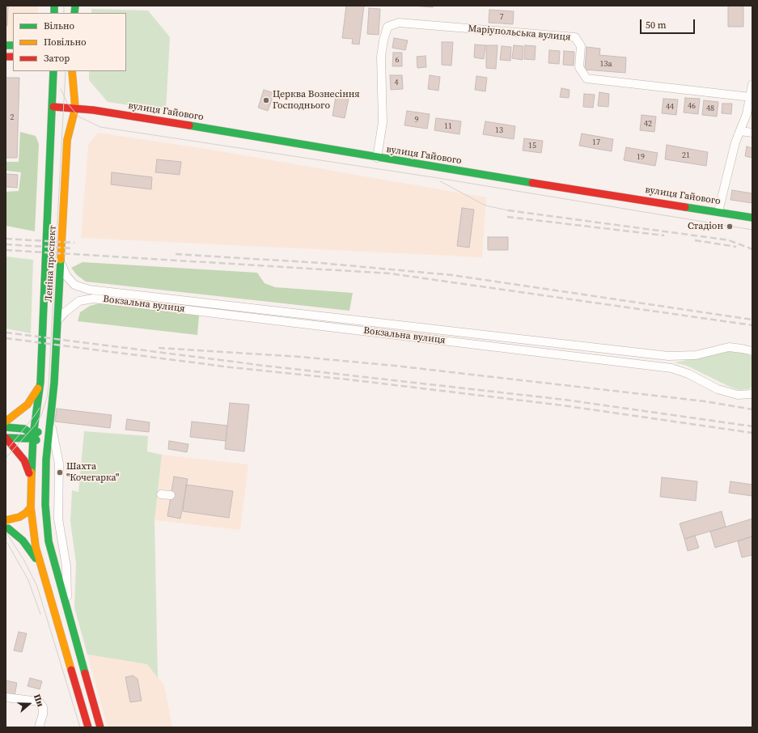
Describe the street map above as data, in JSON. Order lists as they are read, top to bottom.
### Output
{
  "streets": {
    "main road": ["вулиця Гайового", "Леніна проспект"],
    "street": ["Маріупольська вулиця", "Вокзальна вулиця"]
  },
  "crossings": [
    ["Маріупольська вулиця", "вулиця Гайового"],
    ["Леніна проспект", "Вокзальна вулиця"]
  ],
  "places": ["Церква Вознесіння Господнього", "Стадіон", "Шахта \"Кочегарка\""],
  "house_numbers": [
    "7",
    "6",
    "13а",
    "4",
    "46",
    "44",
    "48",
    "2",
    "9",
    "42",
    "11",
    "13",
    "17",
    "15",
    "21",
    "19"
  ],
  "legend": ["Вільно", "Повільно", "Затор"],
  "scale_bar": "50 m",
  "north": "right"
}
